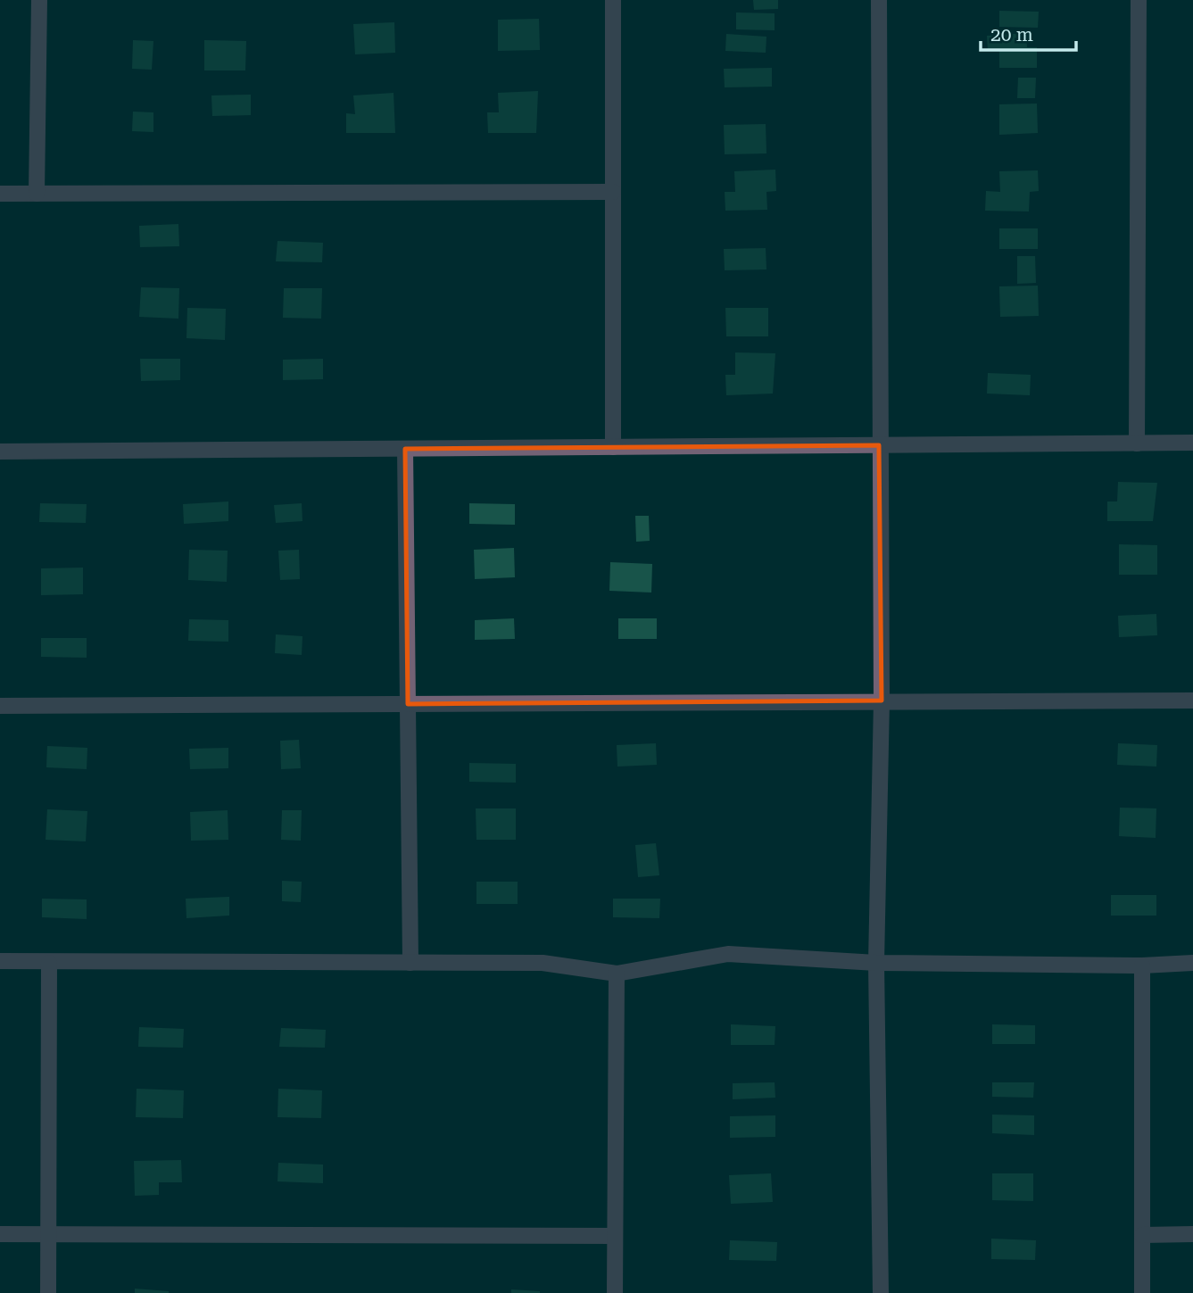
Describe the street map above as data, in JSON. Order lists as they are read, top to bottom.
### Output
{
  "scale_bar": "20 m"
}
